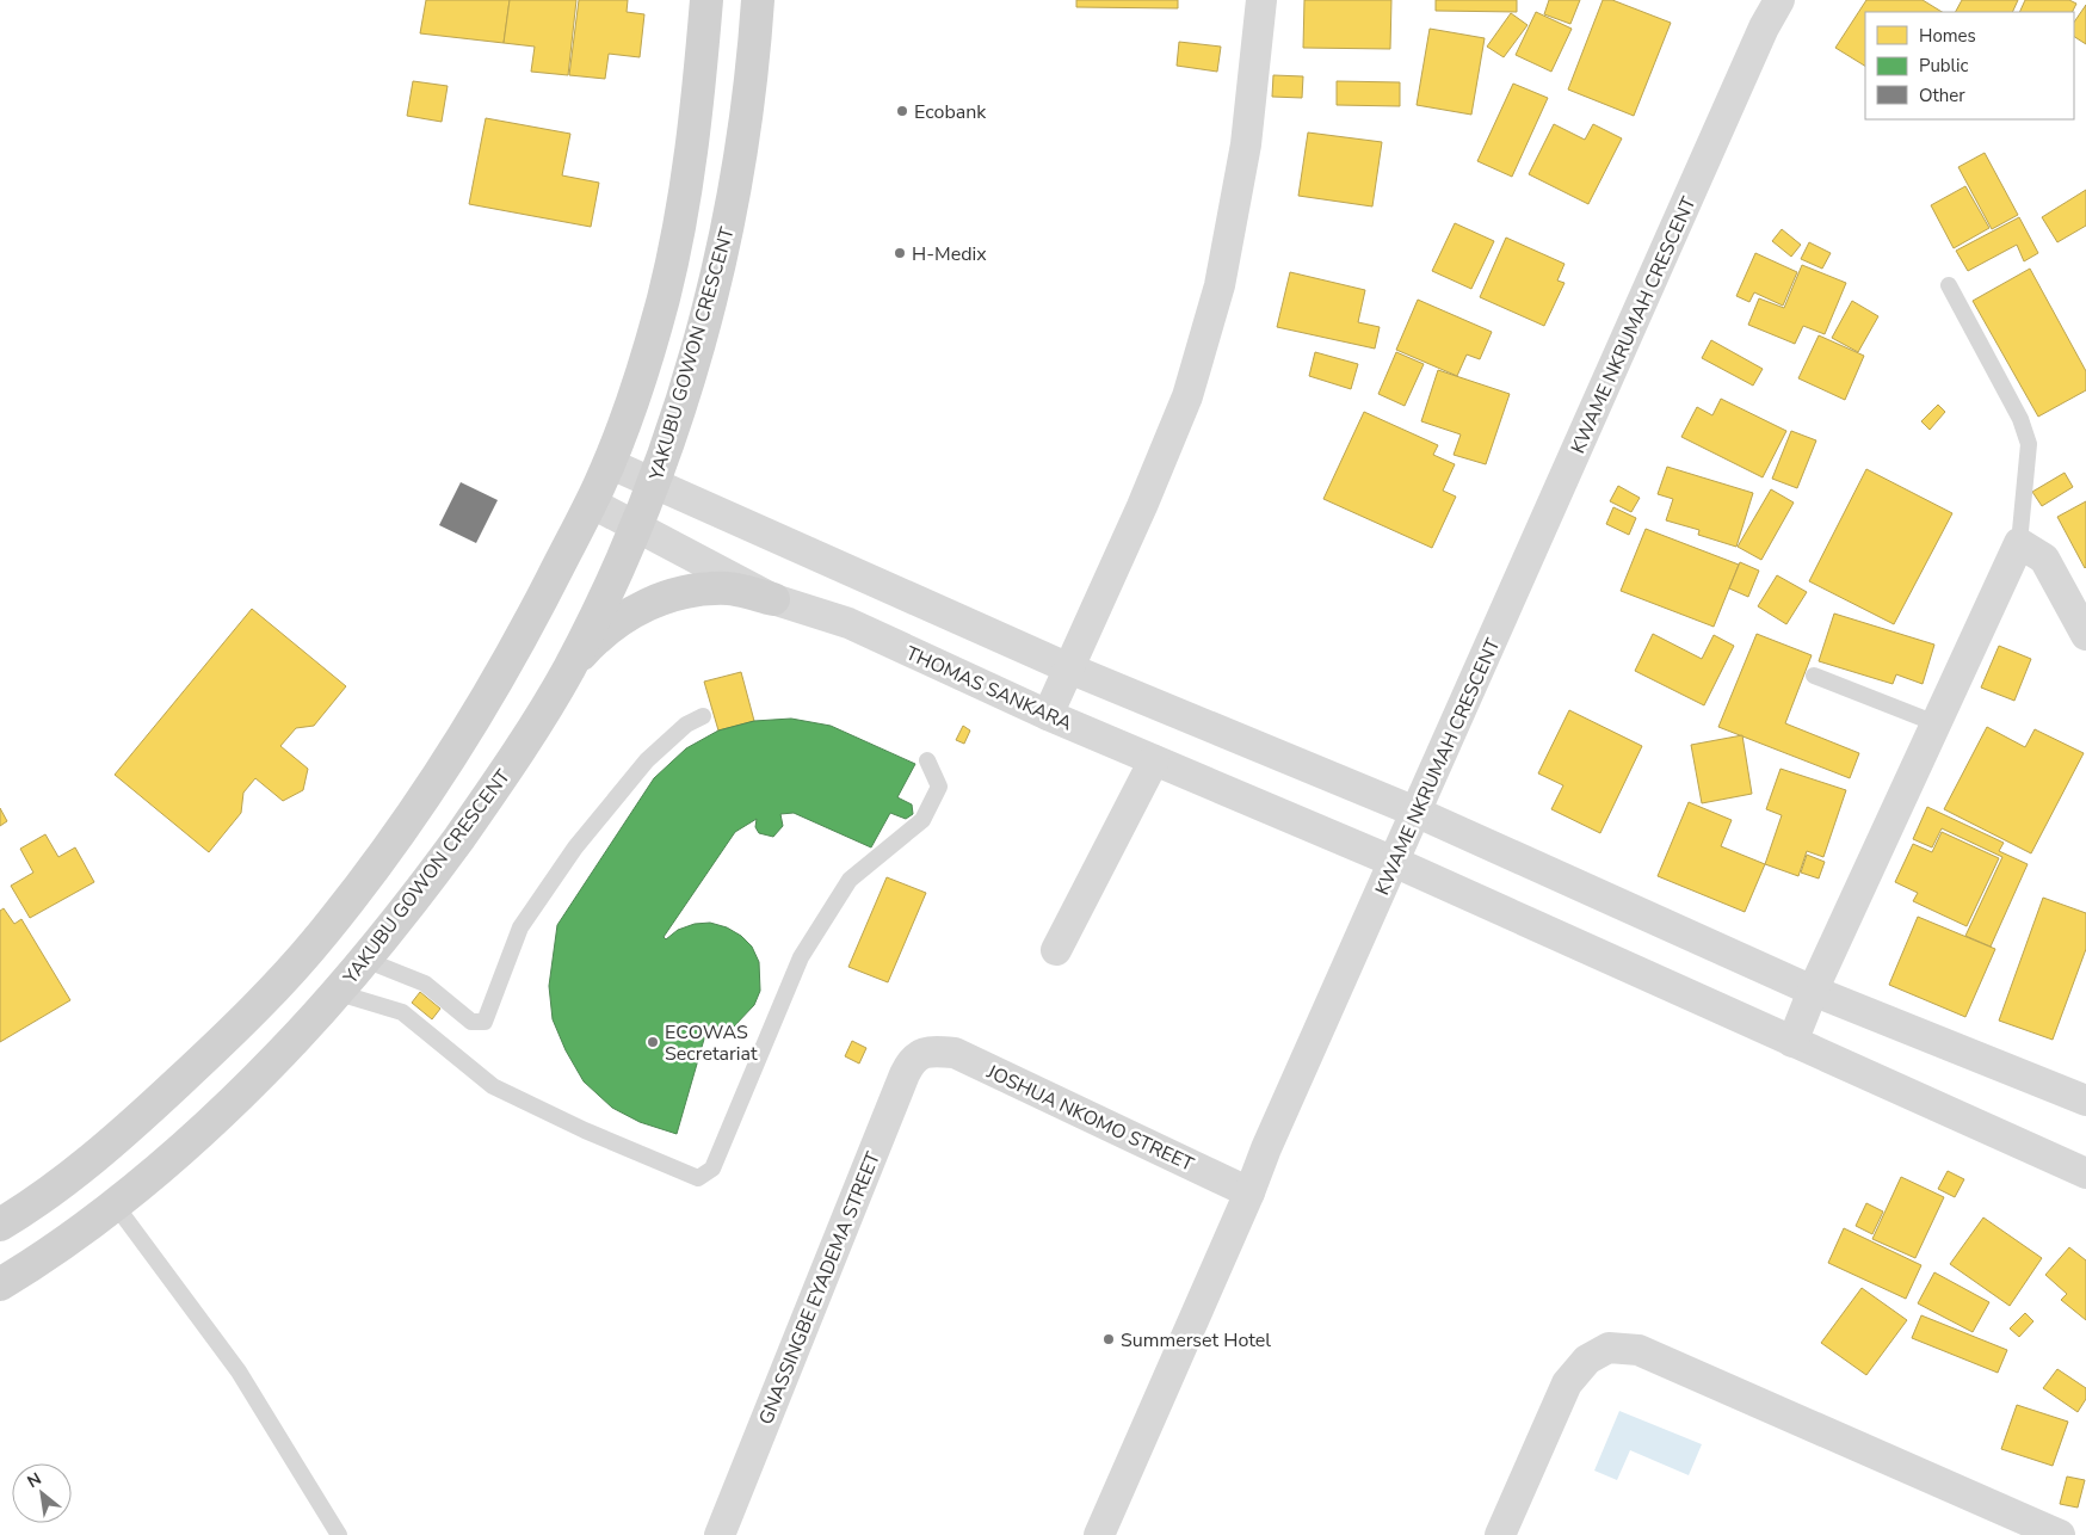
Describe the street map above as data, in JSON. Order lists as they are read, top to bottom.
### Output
{
  "streets": {
    "main road": ["YAKUBU GOWON CRESCENT"],
    "street": [
      "KWAME NKRUMAH CRESCENT",
      "THOMAS SANKARA",
      "JOSHUA NKOMO STREET",
      "GNASSINGBE EYADEMA STREET"
    ]
  },
  "crossings": [
    ["KWAME NKRUMAH CRESCENT", "THOMAS SANKARA"],
    ["KWAME NKRUMAH CRESCENT", "JOSHUA NKOMO STREET"],
    ["YAKUBU GOWON CRESCENT", "THOMAS SANKARA"],
    ["JOSHUA NKOMO STREET", "GNASSINGBE EYADEMA STREET"]
  ],
  "places": [
    "Ecobank",
    "H-Medix",
    "ECOWAS Secretariat",
    "Summerset Hotel"
  ],
  "legend": ["Homes", "Public", "Other"],
  "north": "top left"
}
